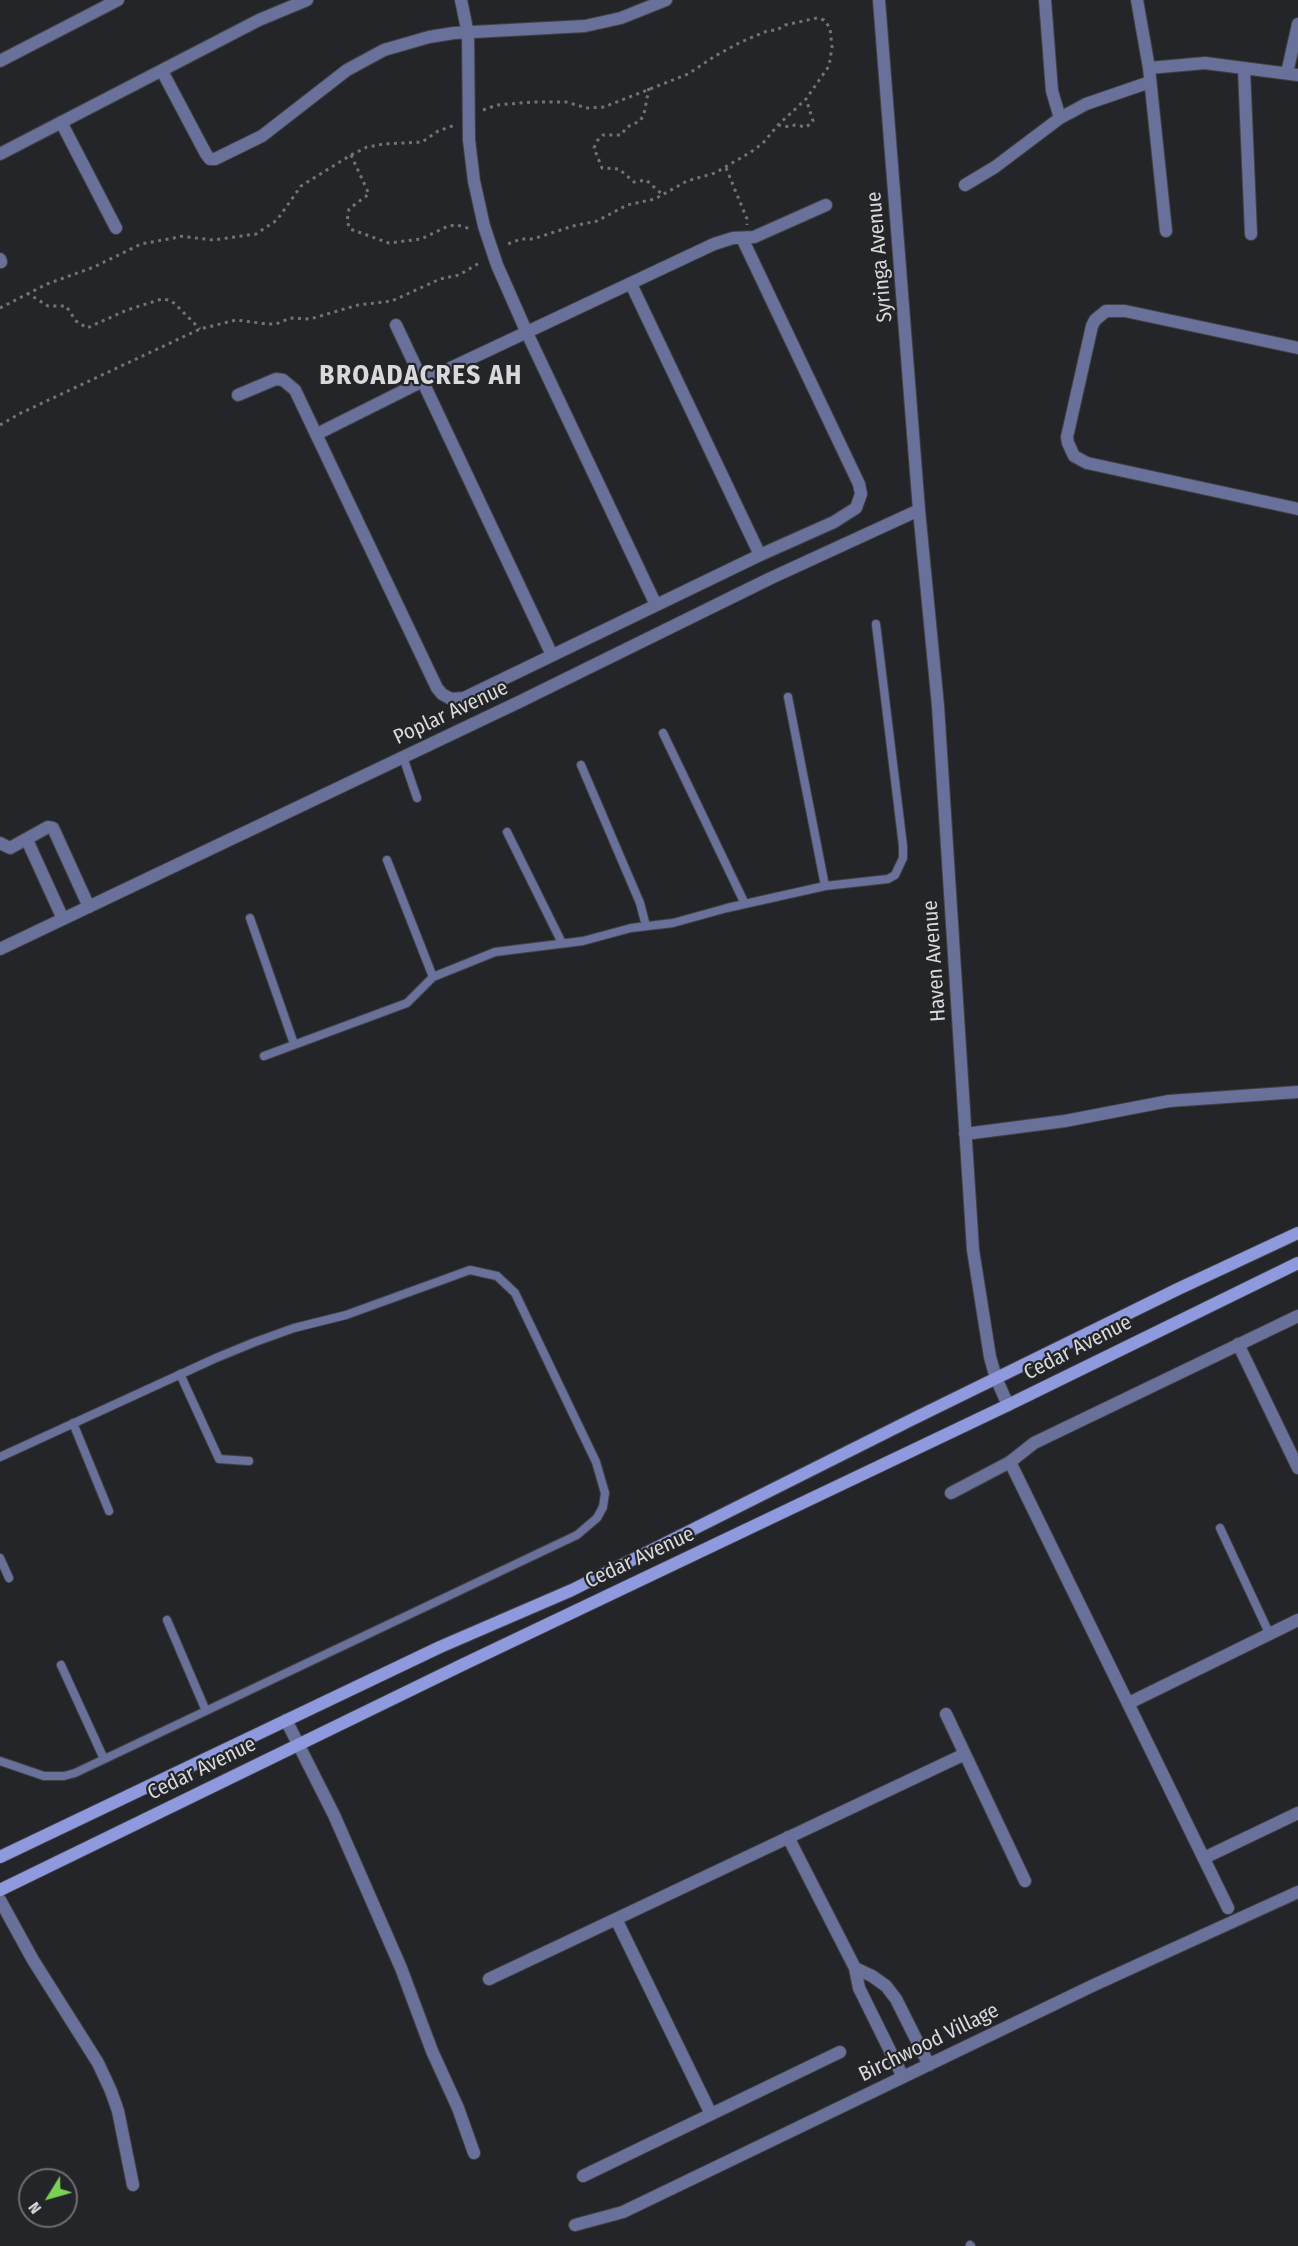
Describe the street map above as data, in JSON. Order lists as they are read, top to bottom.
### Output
{
  "streets": {
    "main road": ["Cedar Avenue"],
    "street": [
      "Syringa Avenue",
      "Poplar Avenue",
      "Haven Avenue",
      "Birchwood Village"
    ]
  },
  "crossings": [
    ["Syringa Avenue", "Poplar Avenue"],
    ["Syringa Avenue", "Haven Avenue"],
    ["Poplar Avenue", "Haven Avenue"],
    ["Haven Avenue", "Cedar Avenue"]
  ],
  "districts": ["BROADACRES AH"],
  "north": "bottom left"
}
